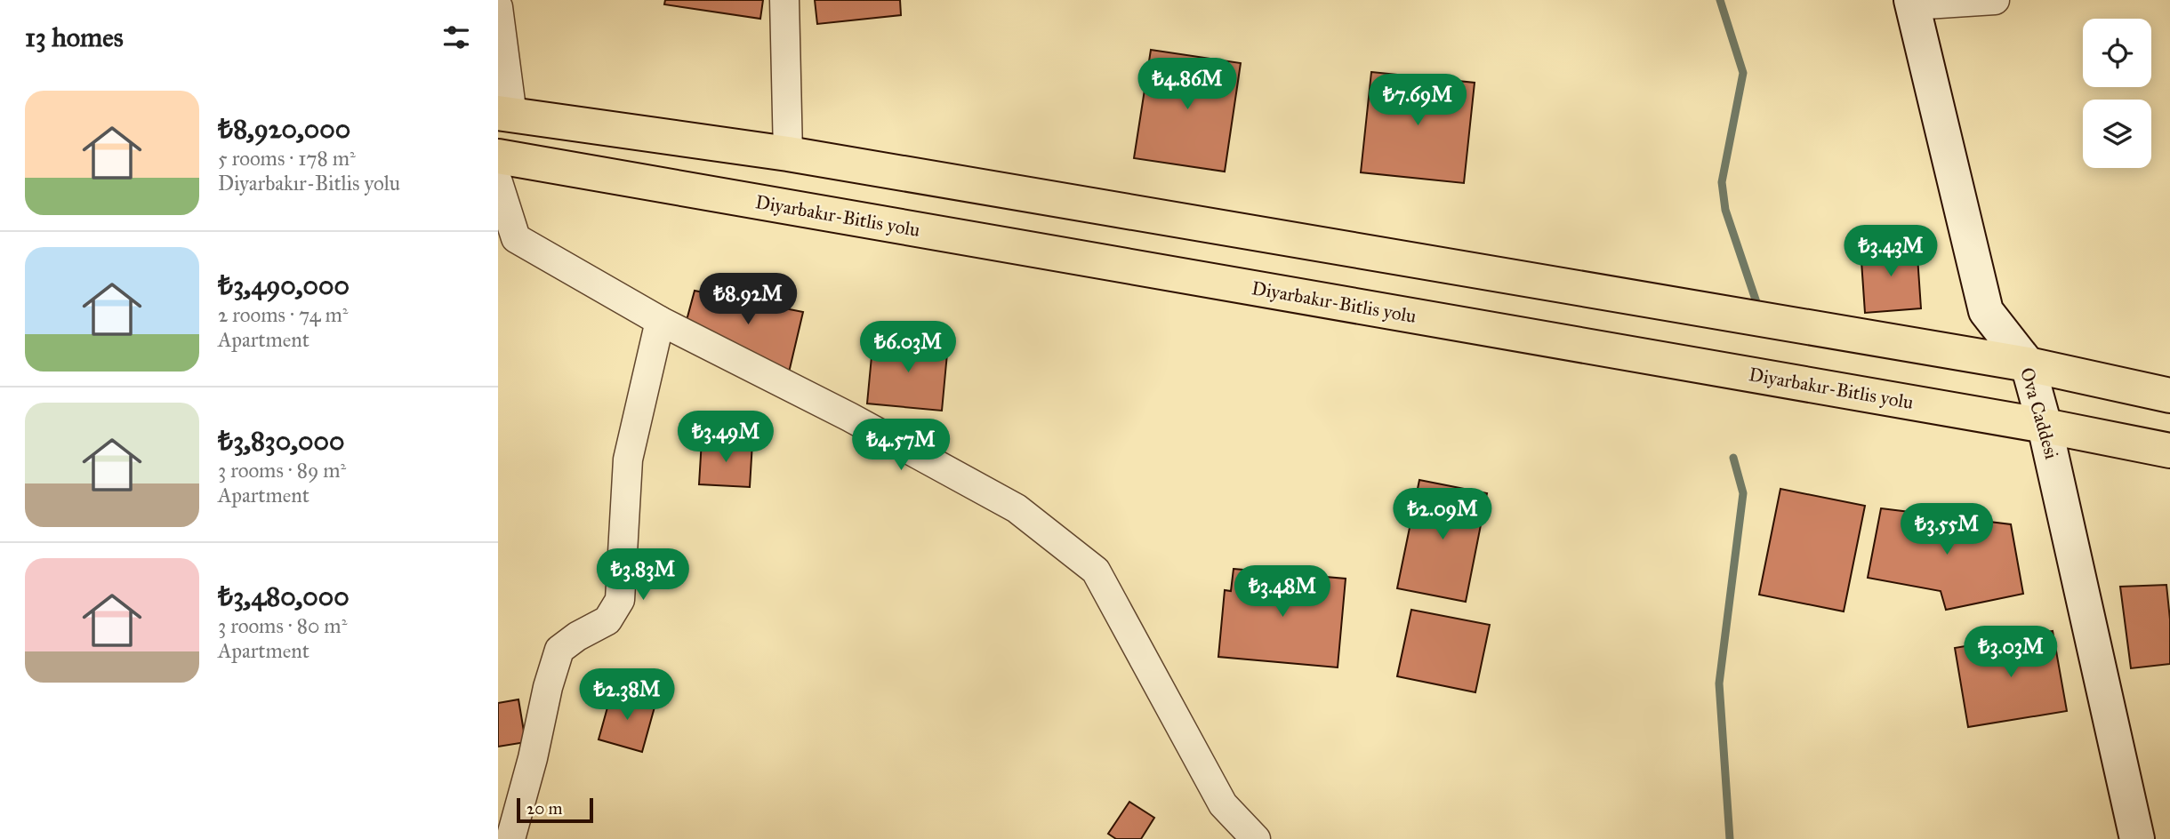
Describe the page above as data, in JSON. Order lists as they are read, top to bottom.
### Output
{
  "streets": {
    "highway": ["Diyarbakır-Bitlis yolu"],
    "street": ["Ova Caddesi"]
  },
  "crossings": [
    ["Diyarbakır-Bitlis yolu", "Ova Caddesi"]
  ],
  "scale_bar": "20 m",
  "page": {
    "heading": "13 homes",
    "price": [
      "₺4.86M",
      "₺7.69M",
      "₺3.43M",
      "₺8.92M",
      "₺6.03M",
      "₺3.49M",
      "₺4.57M",
      "₺2.09M",
      "₺3.55M",
      "₺3.83M",
      "₺3.48M",
      "₺3.03M",
      "₺2.38M"
    ],
    "list": [
      {
        "name": "₺8,920,000",
        "note": "5 rooms · 178 m² · Diyarbakır-Bitlis yolu"
      },
      {
        "name": "₺3,490,000",
        "note": "2 rooms · 74 m² · Apartment"
      },
      {
        "name": "₺3,830,000",
        "note": "3 rooms · 89 m² · Apartment"
      },
      {
        "name": "₺3,480,000",
        "note": "3 rooms · 80 m² · Apartment"
      }
    ],
    "scale": "20 m"
  }
}
